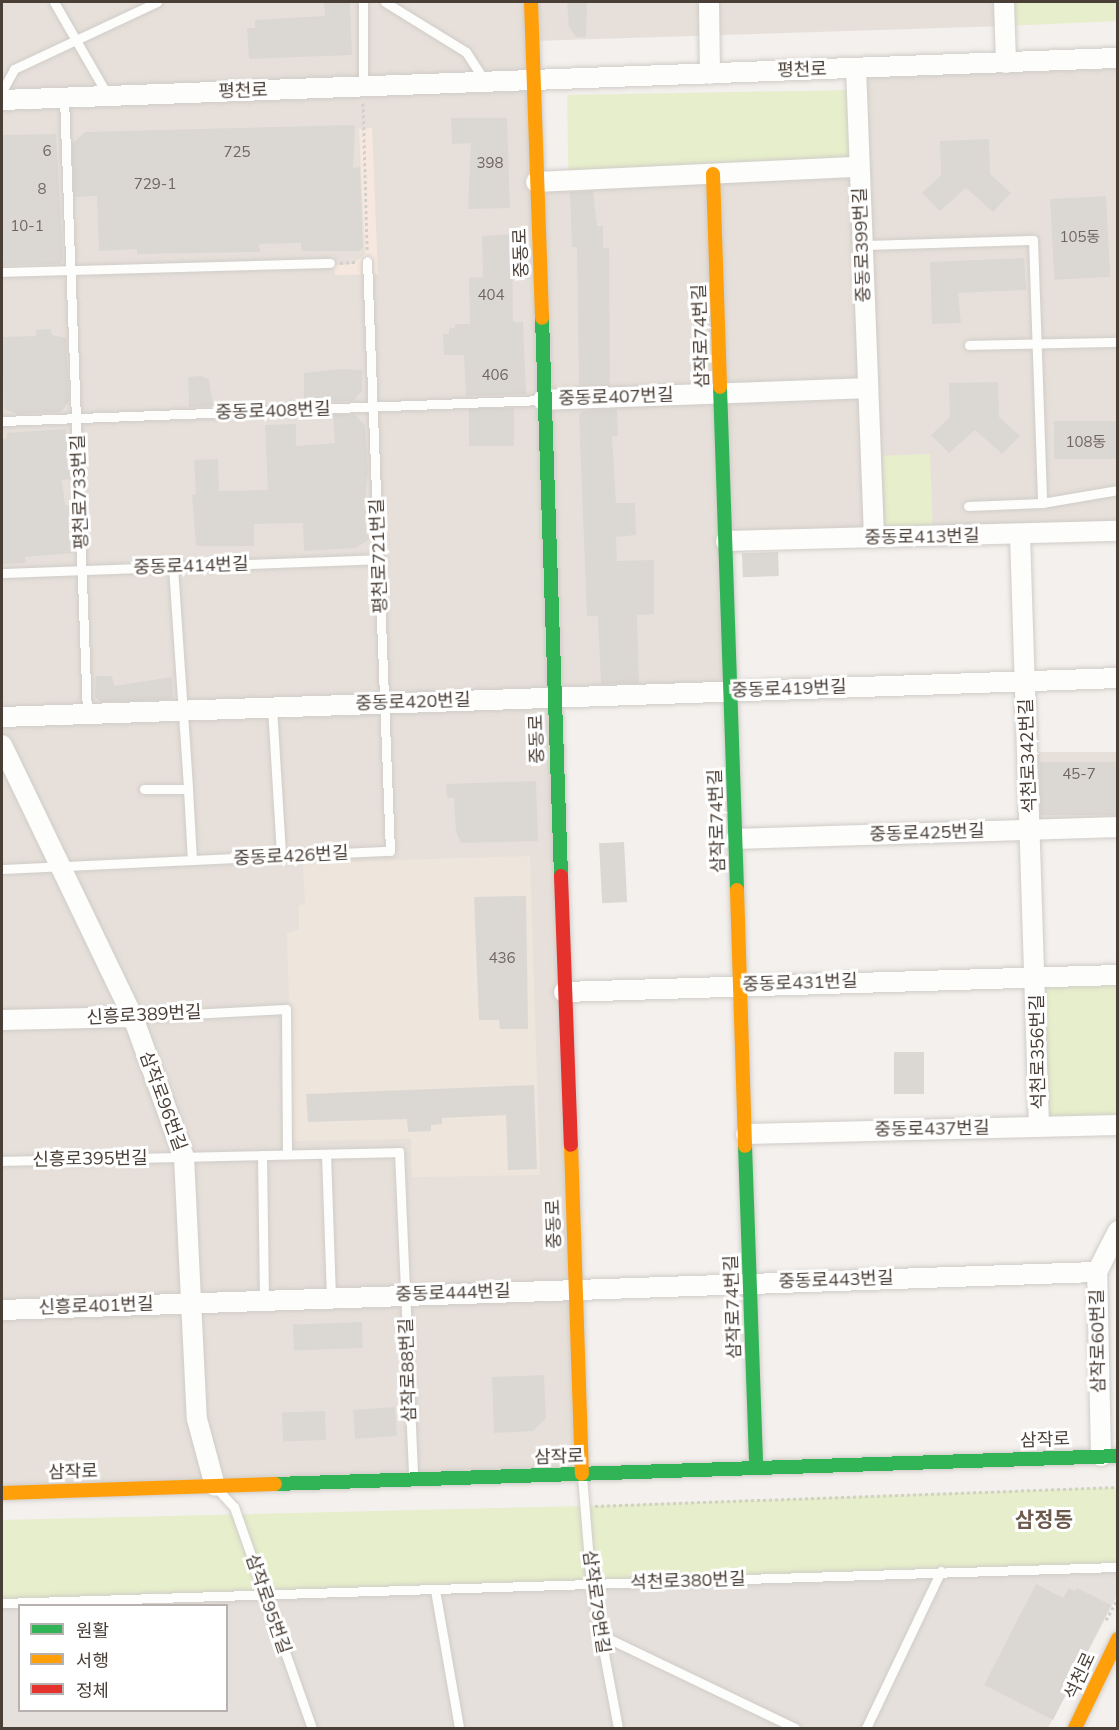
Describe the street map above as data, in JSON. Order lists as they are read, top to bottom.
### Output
{
  "streets": {
    "street": [
      "평천로",
      "중동로399번길",
      "중동로",
      "삼작로74번길",
      "중동로407번길",
      "중동로413번길",
      "중동로419번길",
      "중동로420번길",
      "석천로342번길",
      "중동로425번길",
      "중동로431번길",
      "신흥로389번길",
      "석천로356번길",
      "삼작로96번길",
      "중동로437번길",
      "중동로443번길",
      "중동로444번길",
      "신흥로401번길",
      "삼작로60번길",
      "삼작로",
      "석천로"
    ],
    "lane": [
      "중동로408번길",
      "평천로733번길",
      "평천로721번길",
      "중동로414번길",
      "중동로426번길",
      "신흥로395번길",
      "삼작로88번길",
      "석천로380번길",
      "삼작로79번길",
      "삼작로95번길"
    ]
  },
  "crossings": [
    ["평천로", "중동로"],
    ["평천로", "평천로733번길"],
    ["중동로399번길", "중동로"],
    ["중동로399번길", "삼작로74번길"],
    ["중동로399번길", "중동로407번길"],
    ["중동로399번길", "중동로413번길"],
    ["중동로", "중동로407번길"],
    ["중동로", "중동로408번길"],
    ["중동로", "중동로419번길"],
    ["중동로", "중동로420번길"],
    ["중동로", "중동로431번길"],
    ["중동로", "중동로443번길"],
    ["중동로", "중동로444번길"],
    ["중동로", "삼작로"],
    ["중동로", "삼작로79번길"],
    ["삼작로74번길", "중동로407번길"],
    ["삼작로74번길", "중동로413번길"],
    ["삼작로74번길", "중동로419번길"],
    ["삼작로74번길", "중동로425번길"],
    ["삼작로74번길", "중동로431번길"],
    ["삼작로74번길", "중동로437번길"],
    ["삼작로74번길", "중동로443번길"],
    ["삼작로74번길", "삼작로"],
    ["중동로407번길", "중동로408번길"],
    ["중동로408번길", "평천로733번길"],
    ["중동로408번길", "평천로721번길"],
    ["평천로733번길", "중동로414번길"],
    ["평천로733번길", "중동로420번길"],
    ["중동로413번길", "석천로342번길"],
    ["평천로721번길", "중동로414번길"],
    ["평천로721번길", "중동로420번길"],
    ["평천로721번길", "중동로426번길"],
    ["중동로419번길", "중동로420번길"],
    ["중동로419번길", "석천로342번길"],
    ["석천로342번길", "중동로425번길"],
    ["석천로342번길", "석천로356번길"],
    ["중동로425번길", "석천로356번길"],
    ["중동로426번길", "삼작로96번길"],
    ["중동로431번길", "석천로356번길"],
    ["신흥로389번길", "삼작로96번길"],
    ["신흥로389번길", "신흥로395번길"],
    ["석천로356번길", "중동로437번길"],
    ["삼작로96번길", "신흥로395번길"],
    ["삼작로96번길", "중동로444번길"],
    ["삼작로96번길", "신흥로401번길"],
    ["삼작로96번길", "삼작로"],
    ["삼작로96번길", "삼작로95번길"],
    ["신흥로395번길", "삼작로88번길"],
    ["중동로443번길", "중동로444번길"],
    ["중동로443번길", "삼작로60번길"],
    ["중동로444번길", "신흥로401번길"],
    ["중동로444번길", "삼작로88번길"],
    ["삼작로60번길", "삼작로"],
    ["삼작로88번길", "삼작로"],
    ["삼작로", "삼작로79번길"],
    ["삼작로", "삼작로95번길"],
    ["석천로380번길", "삼작로79번길"],
    ["석천로380번길", "삼작로95번길"]
  ],
  "districts": ["삼정동"],
  "house_numbers": [
    "6",
    "725",
    "398",
    "729-1",
    "8",
    "10-1",
    "105동",
    "404",
    "406",
    "108동",
    "45-7",
    "436"
  ],
  "legend": ["원활", "서행", "정체"]
}
